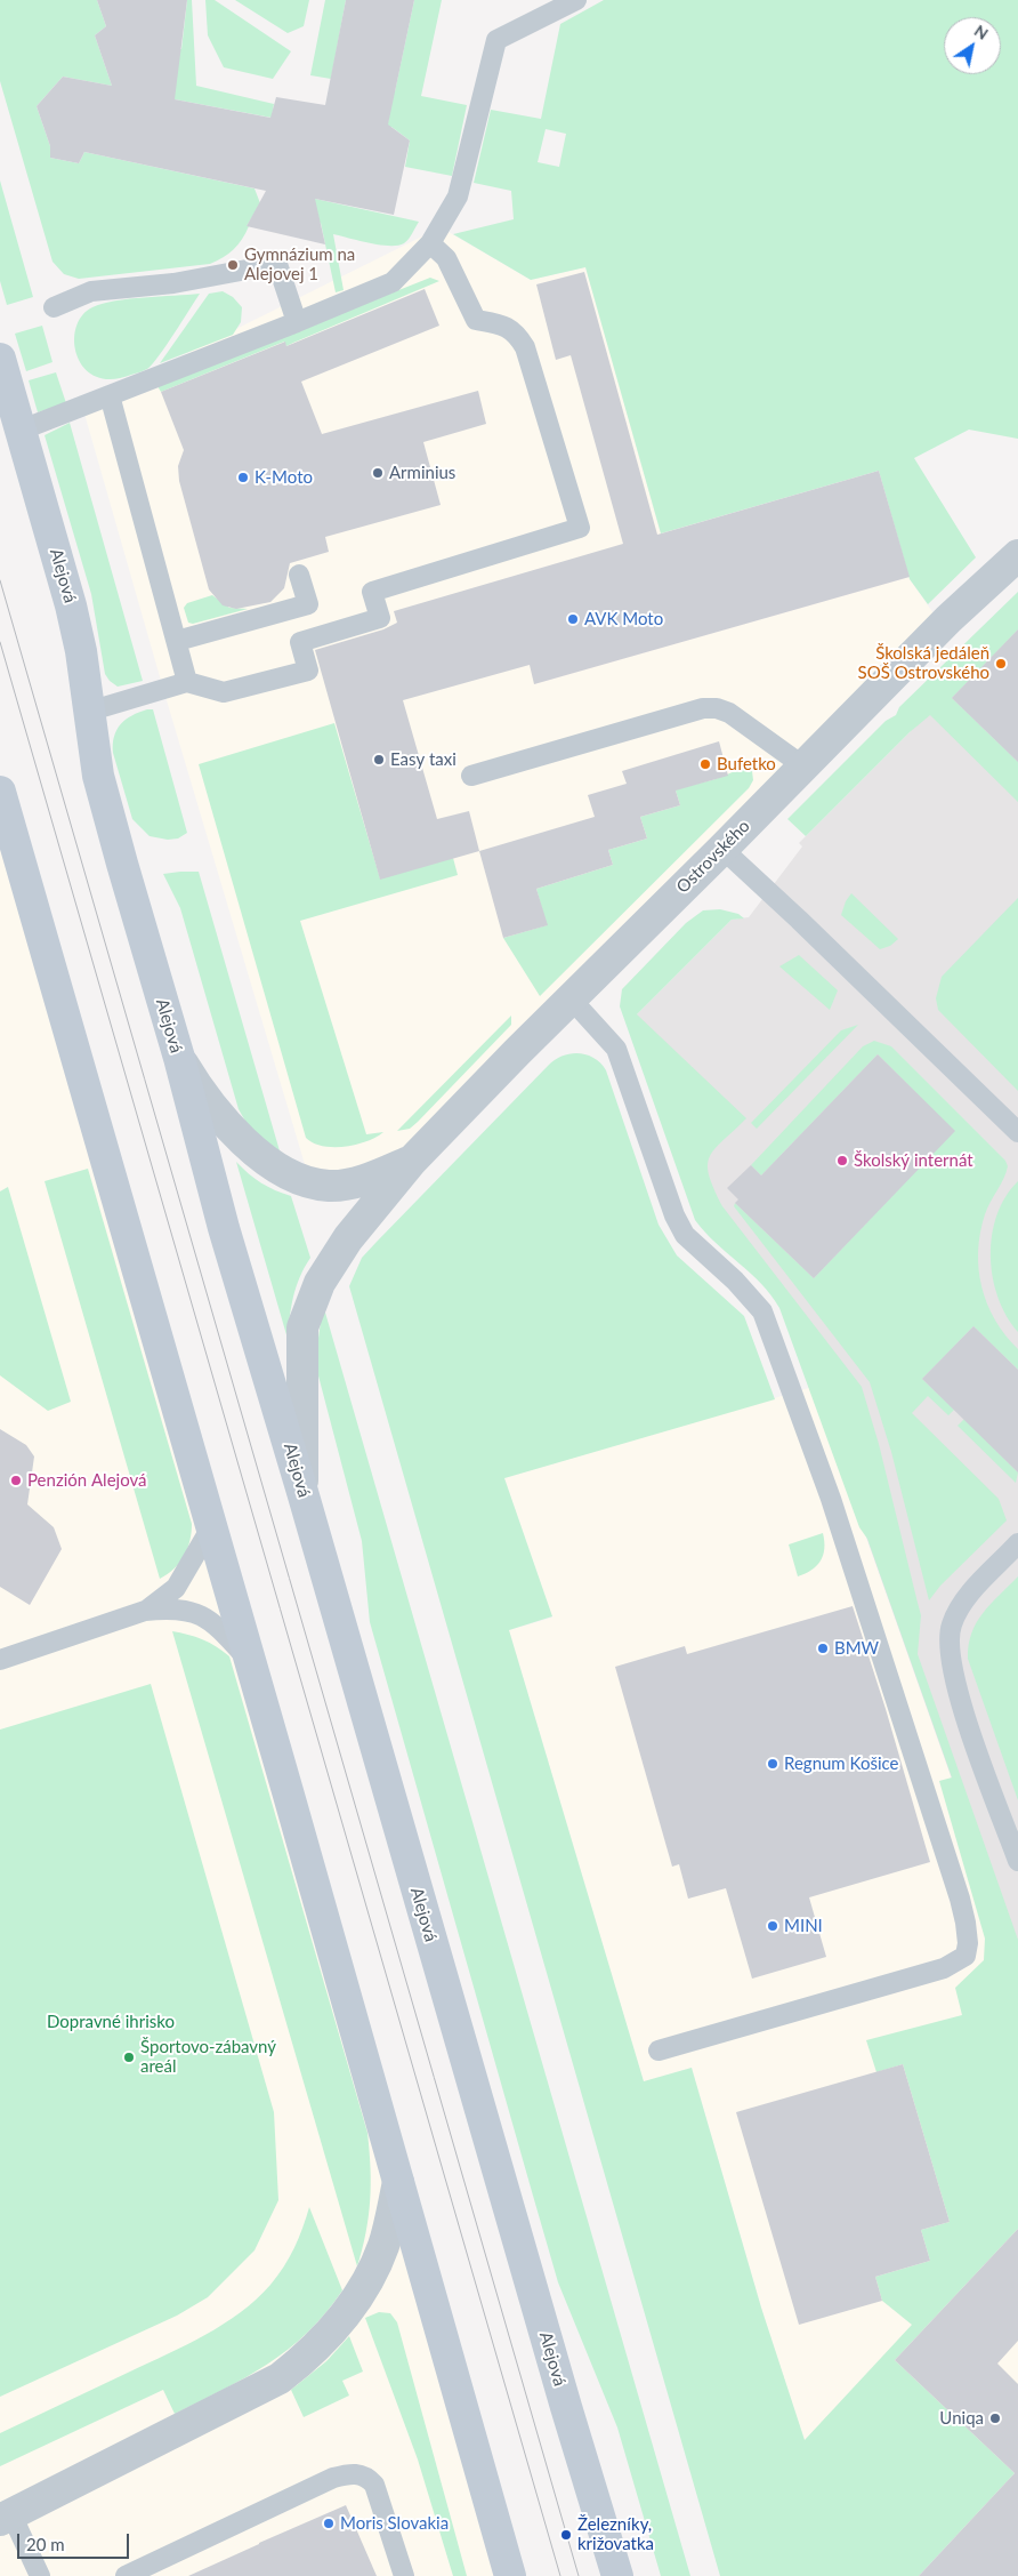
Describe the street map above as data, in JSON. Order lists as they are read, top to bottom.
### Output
{
  "streets": {
    "street": ["Alejová", "Ostrovského"]
  },
  "crossings": [
    ["Alejová", "Ostrovského"]
  ],
  "parks": ["Dopravné ihrisko"],
  "places": [
    "Gymnázium na Alejovej 1",
    "Arminius",
    "K-Moto",
    "AVK Moto",
    "Školská jedáleň SOŠ Ostrovského",
    "Easy taxi",
    "Bufetko",
    "Školský internát",
    "Penzión Alejová",
    "BMW",
    "Regnum Košice",
    "MINI",
    "Športovo-zábavný areál",
    "Uniqa",
    "Moris Slovakia",
    "Železníky, križovatka"
  ],
  "scale_bar": "20 m",
  "north": "top right"
}
